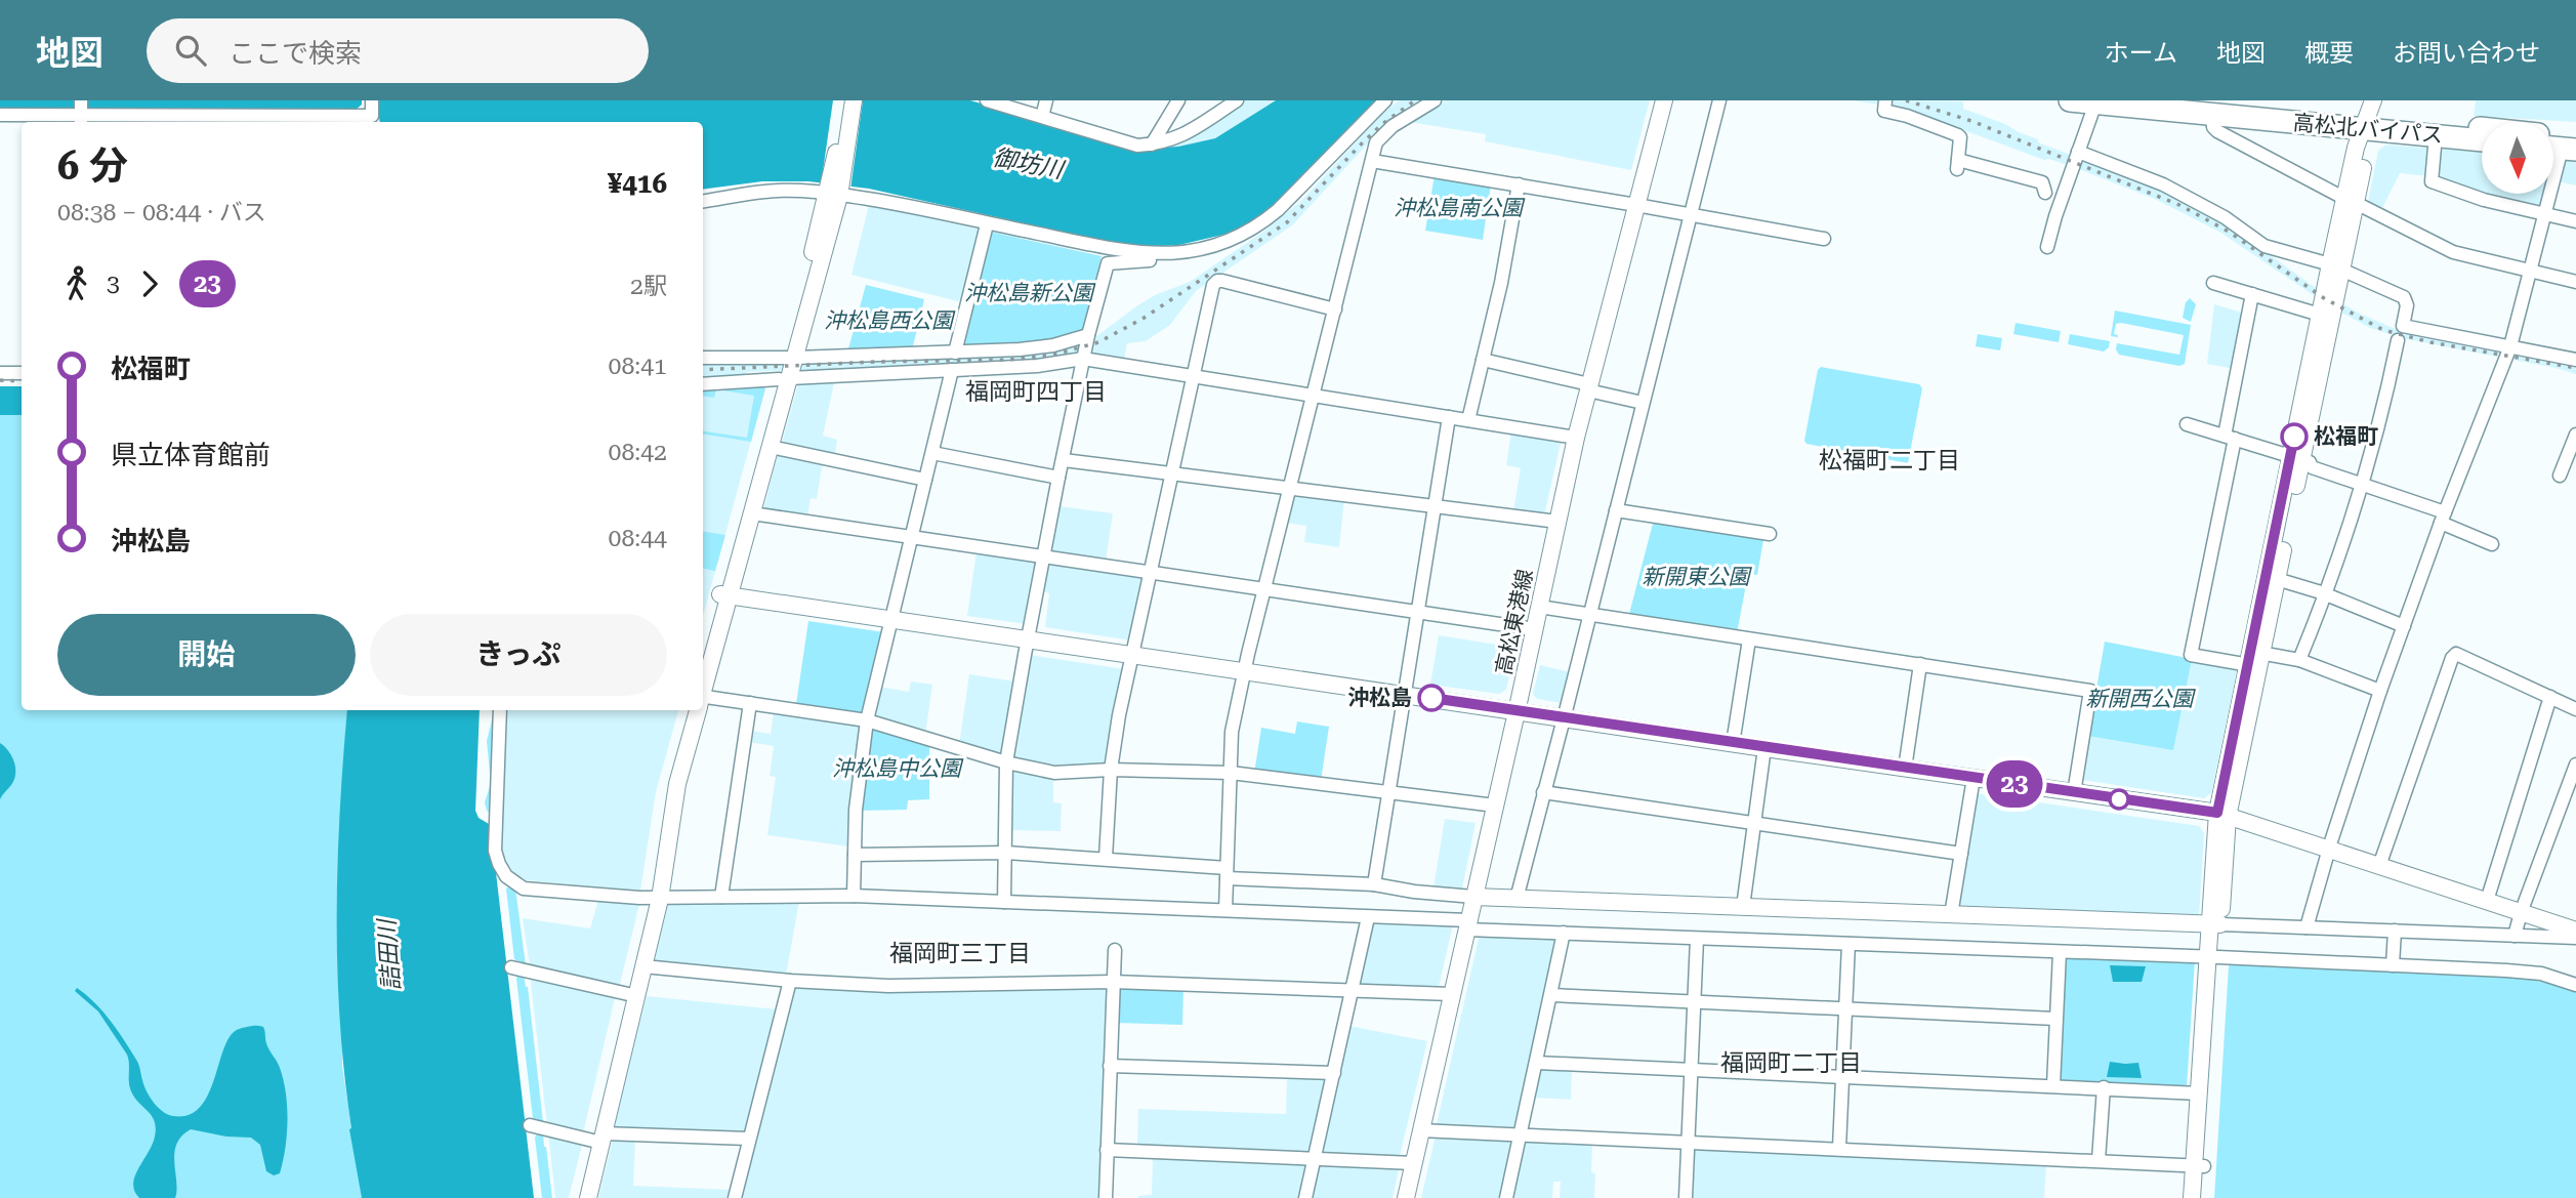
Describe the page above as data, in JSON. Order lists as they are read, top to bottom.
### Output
{
  "streets": {
    "highway": ["高松北バイパス"],
    "street": ["高松東港線"]
  },
  "districts": [
    "福岡町四丁目",
    "松福町二丁目",
    "福岡町三丁目",
    "福岡町二丁目"
  ],
  "water": ["御坊川", "詰田川"],
  "parks": [
    "沖松島南公園",
    "沖松島新公園",
    "沖松島西公園",
    "新開東公園",
    "新開西公園",
    "沖松島中公園"
  ],
  "places": ["松福町", "沖松島"],
  "lines": ["bus line 23"],
  "north": "bottom",
  "page": {
    "header": "地図",
    "search": "ここで検索",
    "nav": [
      "ホーム",
      "地図",
      "概要",
      "お問い合わせ"
    ],
    "on_map": "23",
    "heading": ["6 分", "08:38 – 08:44 · バス", "¥416"],
    "legs": ["3", "23", "2駅"],
    "list": [
      {
        "name": "松福町",
        "value": "08:41"
      },
      {
        "name": "県立体育館前",
        "value": "08:42"
      },
      {
        "name": "沖松島",
        "value": "08:44"
      }
    ],
    "buttons": ["開始", "きっぷ"]
  }
}
